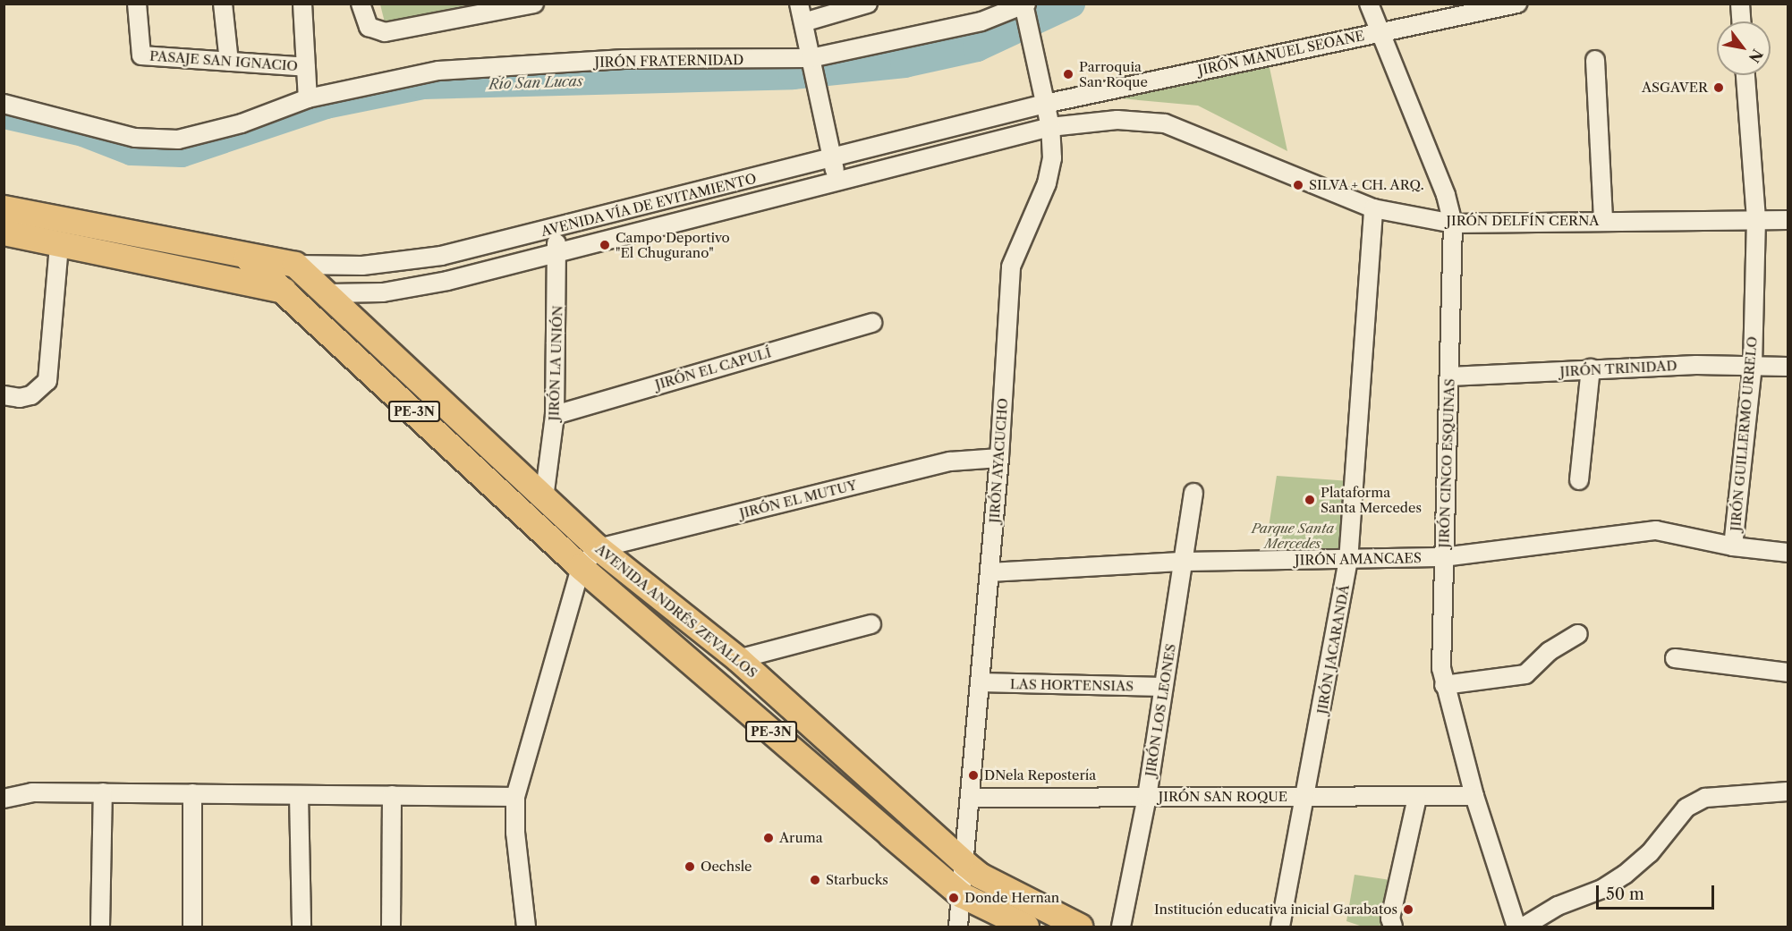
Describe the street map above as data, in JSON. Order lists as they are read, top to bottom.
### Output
{
  "streets": {
    "highway": ["AVENIDA VÍA DE EVITAMIENTO", "PE-3N", "AVENIDA ANDRÉS ZEVALLOS"],
    "street": [
      "JIRÓN MANUEL SEOANE",
      "PASAJE SAN IGNACIO",
      "JIRÓN FRATERNIDAD",
      "JIRÓN DELFÍN CERNA",
      "JIRÓN LA UNIÓN",
      "JIRÓN EL CAPULÍ",
      "JIRÓN TRINIDAD",
      "JIRÓN GUILLERMO URRELO",
      "JIRÓN AYACUCHO",
      "JIRÓN CINCO ESQUINAS",
      "JIRÓN EL MUTUY",
      "JIRÓN AMANCAES",
      "JIRÓN JACARANDÁ",
      "LAS HORTENSIAS",
      "JIRÓN LOS LEONES",
      "JIRÓN SAN ROQUE"
    ]
  },
  "crossings": [
    ["JIRÓN MANUEL SEOANE", "AVENIDA VÍA DE EVITAMIENTO"],
    ["JIRÓN MANUEL SEOANE", "JIRÓN AYACUCHO"],
    ["JIRÓN MANUEL SEOANE", "JIRÓN CINCO ESQUINAS"],
    ["JIRÓN FRATERNIDAD", "JIRÓN AYACUCHO"],
    ["AVENIDA VÍA DE EVITAMIENTO", "JIRÓN DELFÍN CERNA"],
    ["AVENIDA VÍA DE EVITAMIENTO", "JIRÓN LA UNIÓN"],
    ["AVENIDA VÍA DE EVITAMIENTO", "PE-3N"],
    ["AVENIDA VÍA DE EVITAMIENTO", "JIRÓN AYACUCHO"],
    ["AVENIDA VÍA DE EVITAMIENTO", "AVENIDA ANDRÉS ZEVALLOS"],
    ["JIRÓN DELFÍN CERNA", "JIRÓN GUILLERMO URRELO"],
    ["JIRÓN DELFÍN CERNA", "JIRÓN AYACUCHO"],
    ["JIRÓN DELFÍN CERNA", "JIRÓN CINCO ESQUINAS"],
    ["JIRÓN DELFÍN CERNA", "JIRÓN JACARANDÁ"],
    ["JIRÓN LA UNIÓN", "JIRÓN EL CAPULÍ"],
    ["JIRÓN LA UNIÓN", "AVENIDA ANDRÉS ZEVALLOS"],
    ["JIRÓN TRINIDAD", "JIRÓN GUILLERMO URRELO"],
    ["JIRÓN TRINIDAD", "JIRÓN CINCO ESQUINAS"],
    ["PE-3N", "AVENIDA ANDRÉS ZEVALLOS"],
    ["JIRÓN GUILLERMO URRELO", "JIRÓN AMANCAES"],
    ["JIRÓN AYACUCHO", "JIRÓN EL MUTUY"],
    ["JIRÓN AYACUCHO", "JIRÓN AMANCAES"],
    ["JIRÓN AYACUCHO", "AVENIDA ANDRÉS ZEVALLOS"],
    ["JIRÓN AYACUCHO", "LAS HORTENSIAS"],
    ["JIRÓN AYACUCHO", "JIRÓN SAN ROQUE"],
    ["JIRÓN CINCO ESQUINAS", "JIRÓN AMANCAES"],
    ["JIRÓN CINCO ESQUINAS", "JIRÓN SAN ROQUE"],
    ["JIRÓN EL MUTUY", "AVENIDA ANDRÉS ZEVALLOS"],
    ["JIRÓN AMANCAES", "JIRÓN JACARANDÁ"],
    ["JIRÓN AMANCAES", "JIRÓN LOS LEONES"],
    ["JIRÓN JACARANDÁ", "JIRÓN SAN ROQUE"],
    ["LAS HORTENSIAS", "JIRÓN LOS LEONES"],
    ["JIRÓN LOS LEONES", "JIRÓN SAN ROQUE"]
  ],
  "water": ["Río San Lucas"],
  "parks": ["Parque Santa Mercedes"],
  "places": [
    "Parroquia San Roque",
    "ASGAVER",
    "SILVA + CH. ARQ.",
    "Campo Deportivo \"El Chugurano\"",
    "Plataforma Santa Mercedes",
    "DNela Repostería",
    "Aruma",
    "Oechsle",
    "Starbucks",
    "Donde Hernan",
    "Institución educativa inicial Garabatos"
  ],
  "scale_bar": "50 m",
  "north": "bottom right"
}
